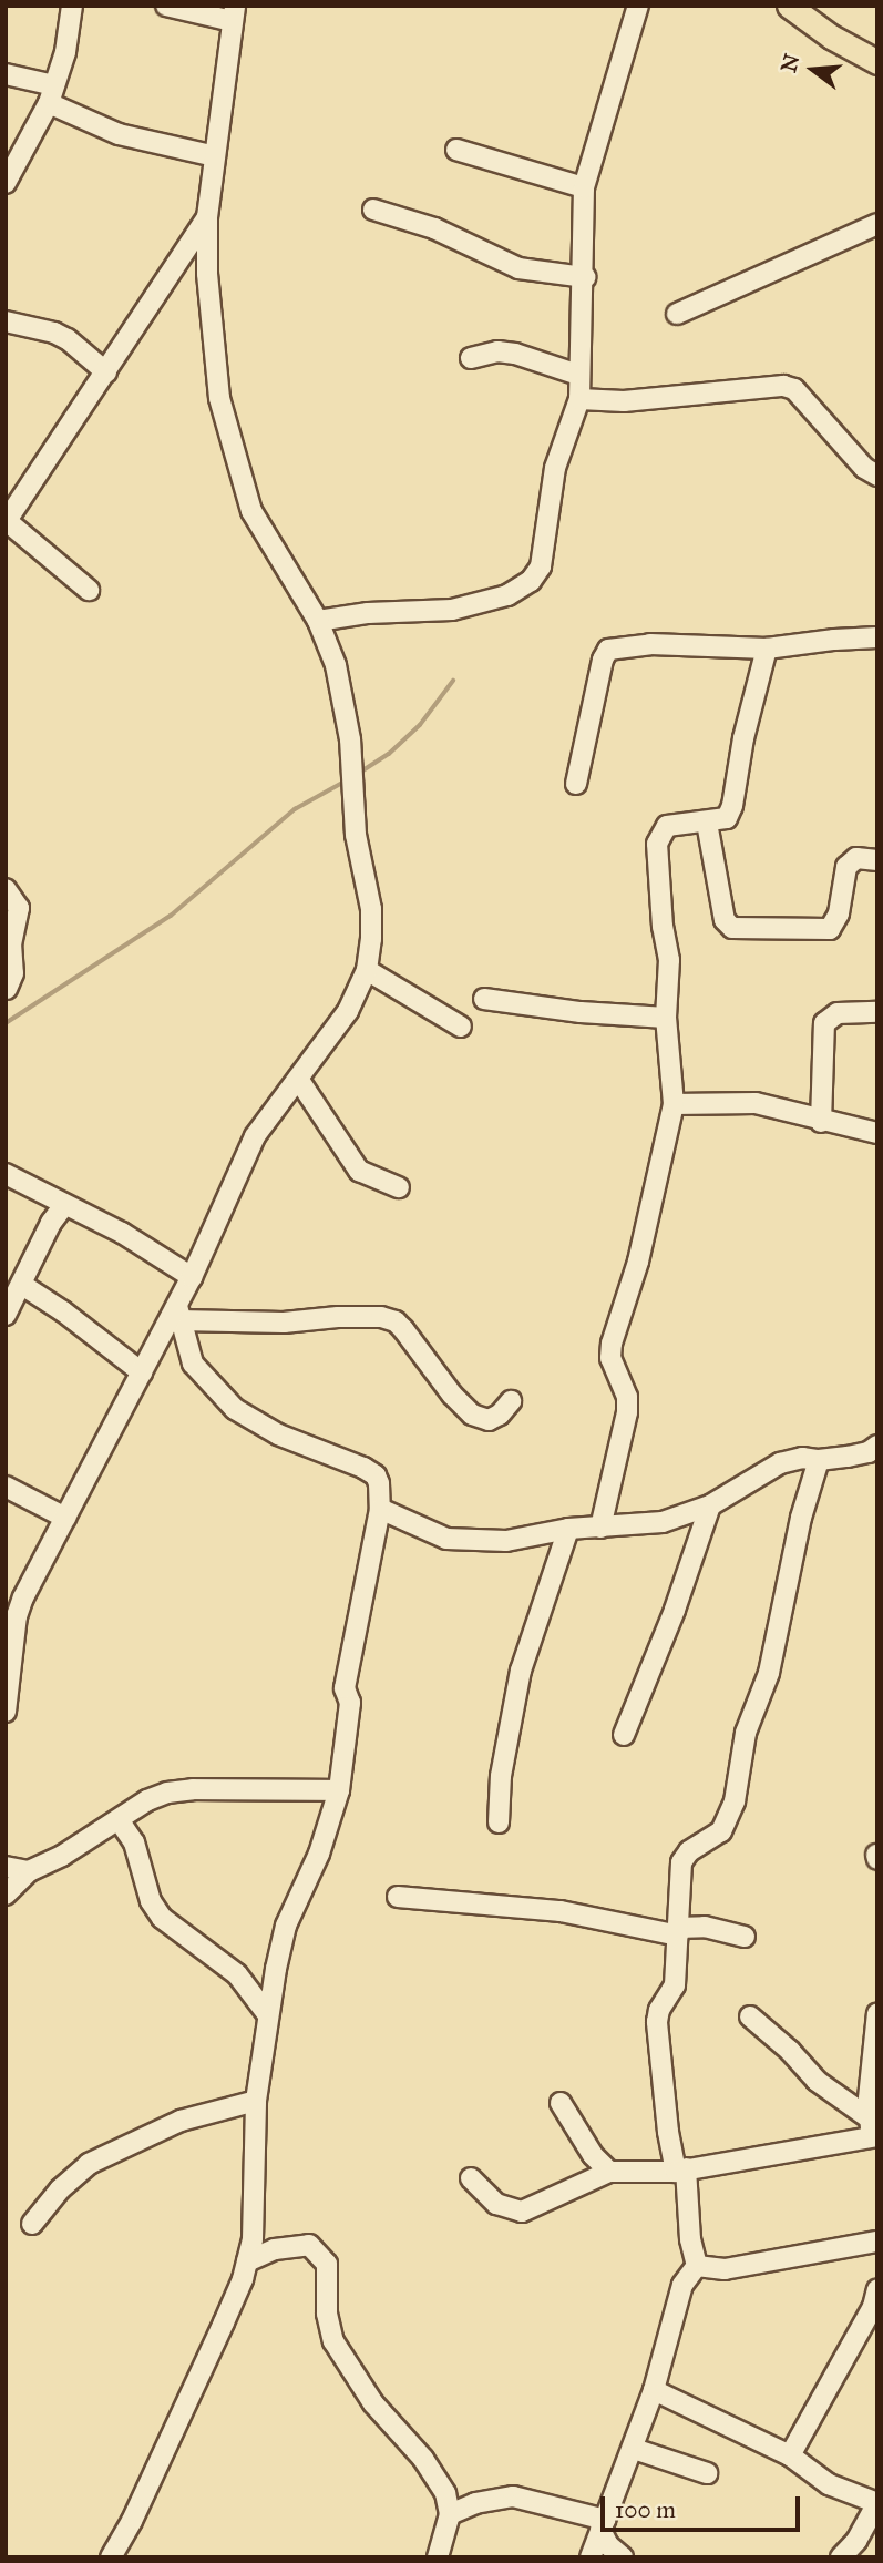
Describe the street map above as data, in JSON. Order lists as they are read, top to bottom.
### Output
{
  "scale_bar": "100 m",
  "north": "left"
}
